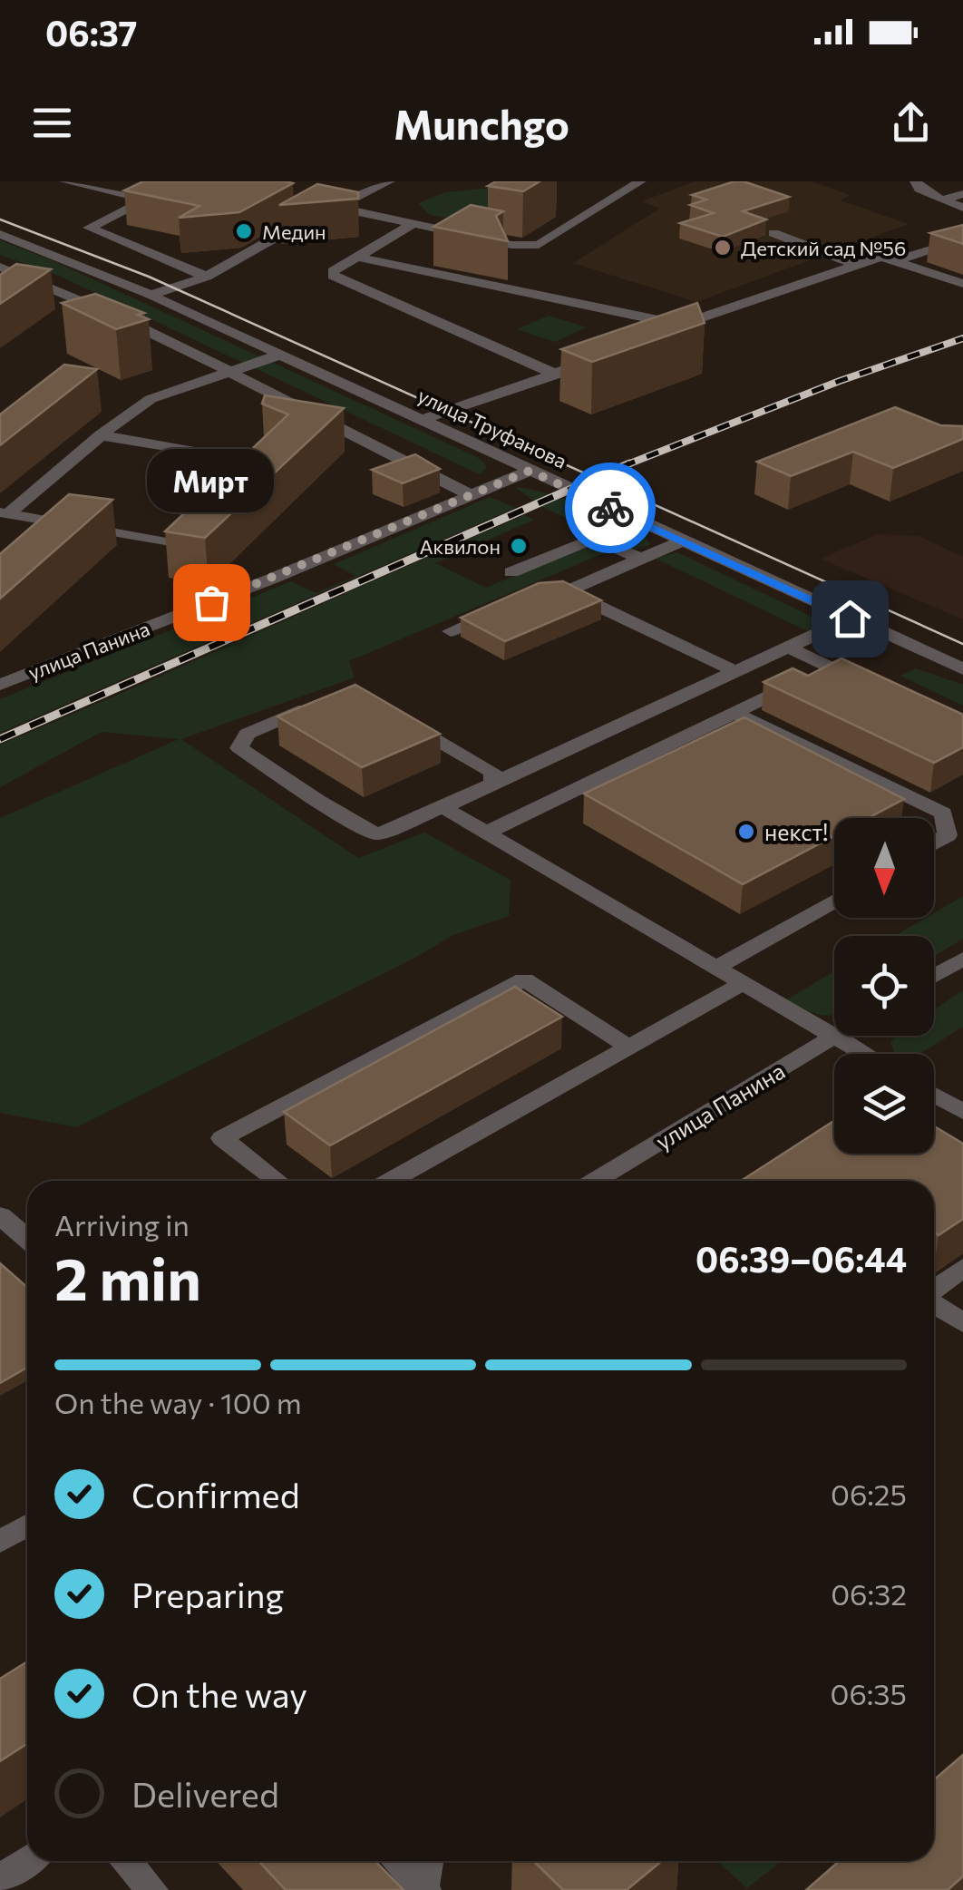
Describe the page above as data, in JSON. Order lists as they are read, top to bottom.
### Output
{
  "streets": {
    "street": ["улица Труфанова", "улица Панина"]
  },
  "crossings": [
    ["улица Труфанова", "улица Панина"]
  ],
  "places": [
    "Медин",
    "Детский сад №56",
    "Аквилон",
    "Мирт",
    "некст!"
  ],
  "north": "bottom",
  "page": {
    "status": "06:37",
    "header": "Munchgo",
    "bubble": "Мирт",
    "heading": ["2 min", "Arriving in", "06:39–06:44"],
    "bar": "On the way · 100 m",
    "list": [
      ["Confirmed", "06:25"],
      ["Preparing", "06:32"],
      ["On the way", "06:35"],
      "Delivered"
    ]
  }
}
